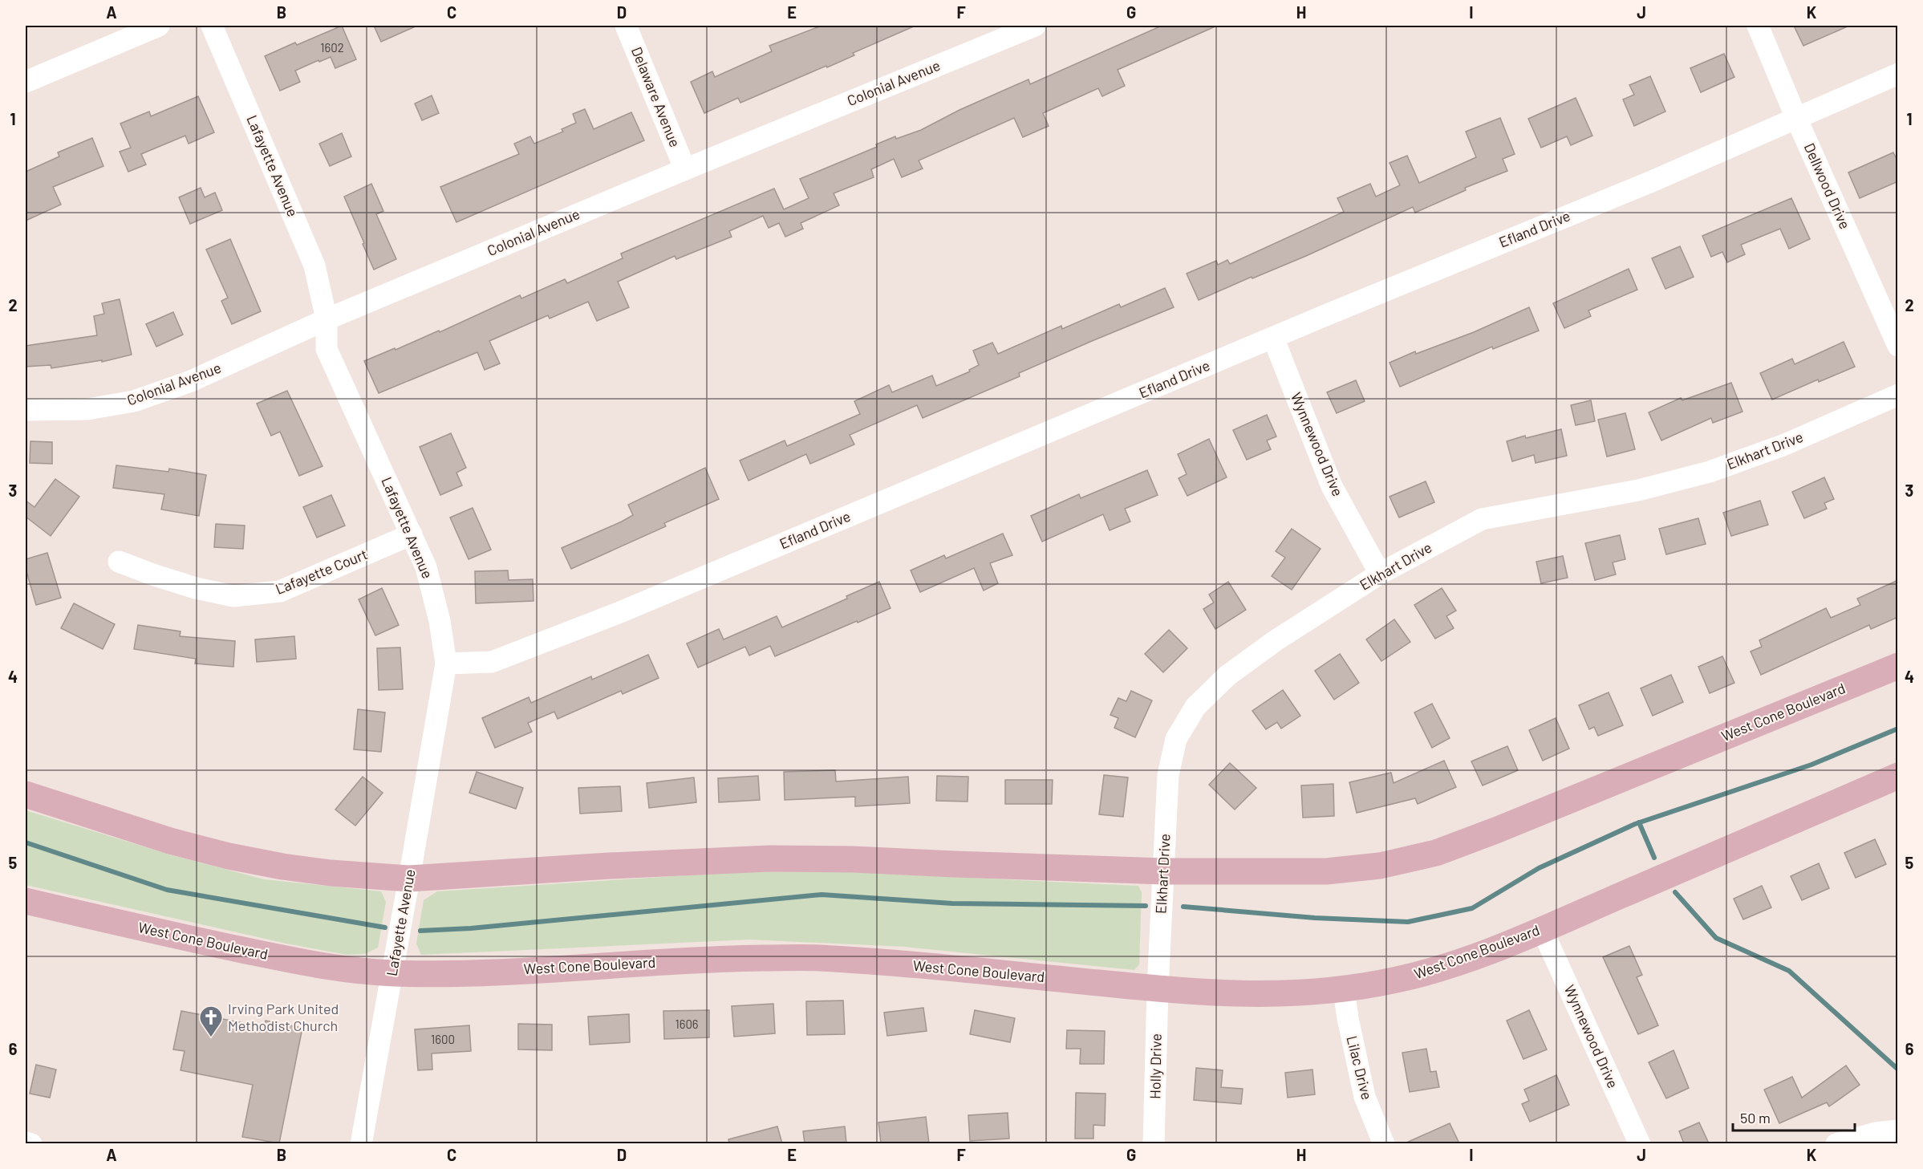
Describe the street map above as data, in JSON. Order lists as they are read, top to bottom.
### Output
{
  "streets": {
    "main road": ["West Cone Boulevard"],
    "street": [
      "Colonial Avenue",
      "Delaware Avenue",
      "Lafayette Avenue",
      "Dellwood Drive",
      "Efland Drive",
      "Wynnewood Drive",
      "Elkhart Drive",
      "Lafayette Court",
      "Holly Drive",
      "Lilac Drive"
    ]
  },
  "crossings": [
    ["Colonial Avenue", "Delaware Avenue"],
    ["Colonial Avenue", "Lafayette Avenue"],
    ["Lafayette Avenue", "Efland Drive"],
    ["Lafayette Avenue", "Lafayette Court"],
    ["Lafayette Avenue", "West Cone Boulevard"],
    ["Dellwood Drive", "Efland Drive"],
    ["Efland Drive", "Wynnewood Drive"],
    ["Wynnewood Drive", "Elkhart Drive"],
    ["Wynnewood Drive", "West Cone Boulevard"],
    ["Elkhart Drive", "West Cone Boulevard"],
    ["Elkhart Drive", "Holly Drive"],
    ["West Cone Boulevard", "Holly Drive"],
    ["West Cone Boulevard", "Lilac Drive"]
  ],
  "places": {
    "church": ["Irving Park United Methodist Church"]
  },
  "house_numbers": ["1602", "1606", "1600"],
  "scale_bar": "50 m",
  "grid": {
    "columns": [
      "A",
      "B",
      "C",
      "D",
      "E",
      "F",
      "G",
      "H",
      "I",
      "J",
      "K"
    ],
    "rows": [
      "1",
      "2",
      "3",
      "4",
      "5",
      "6"
    ]
  }
}
